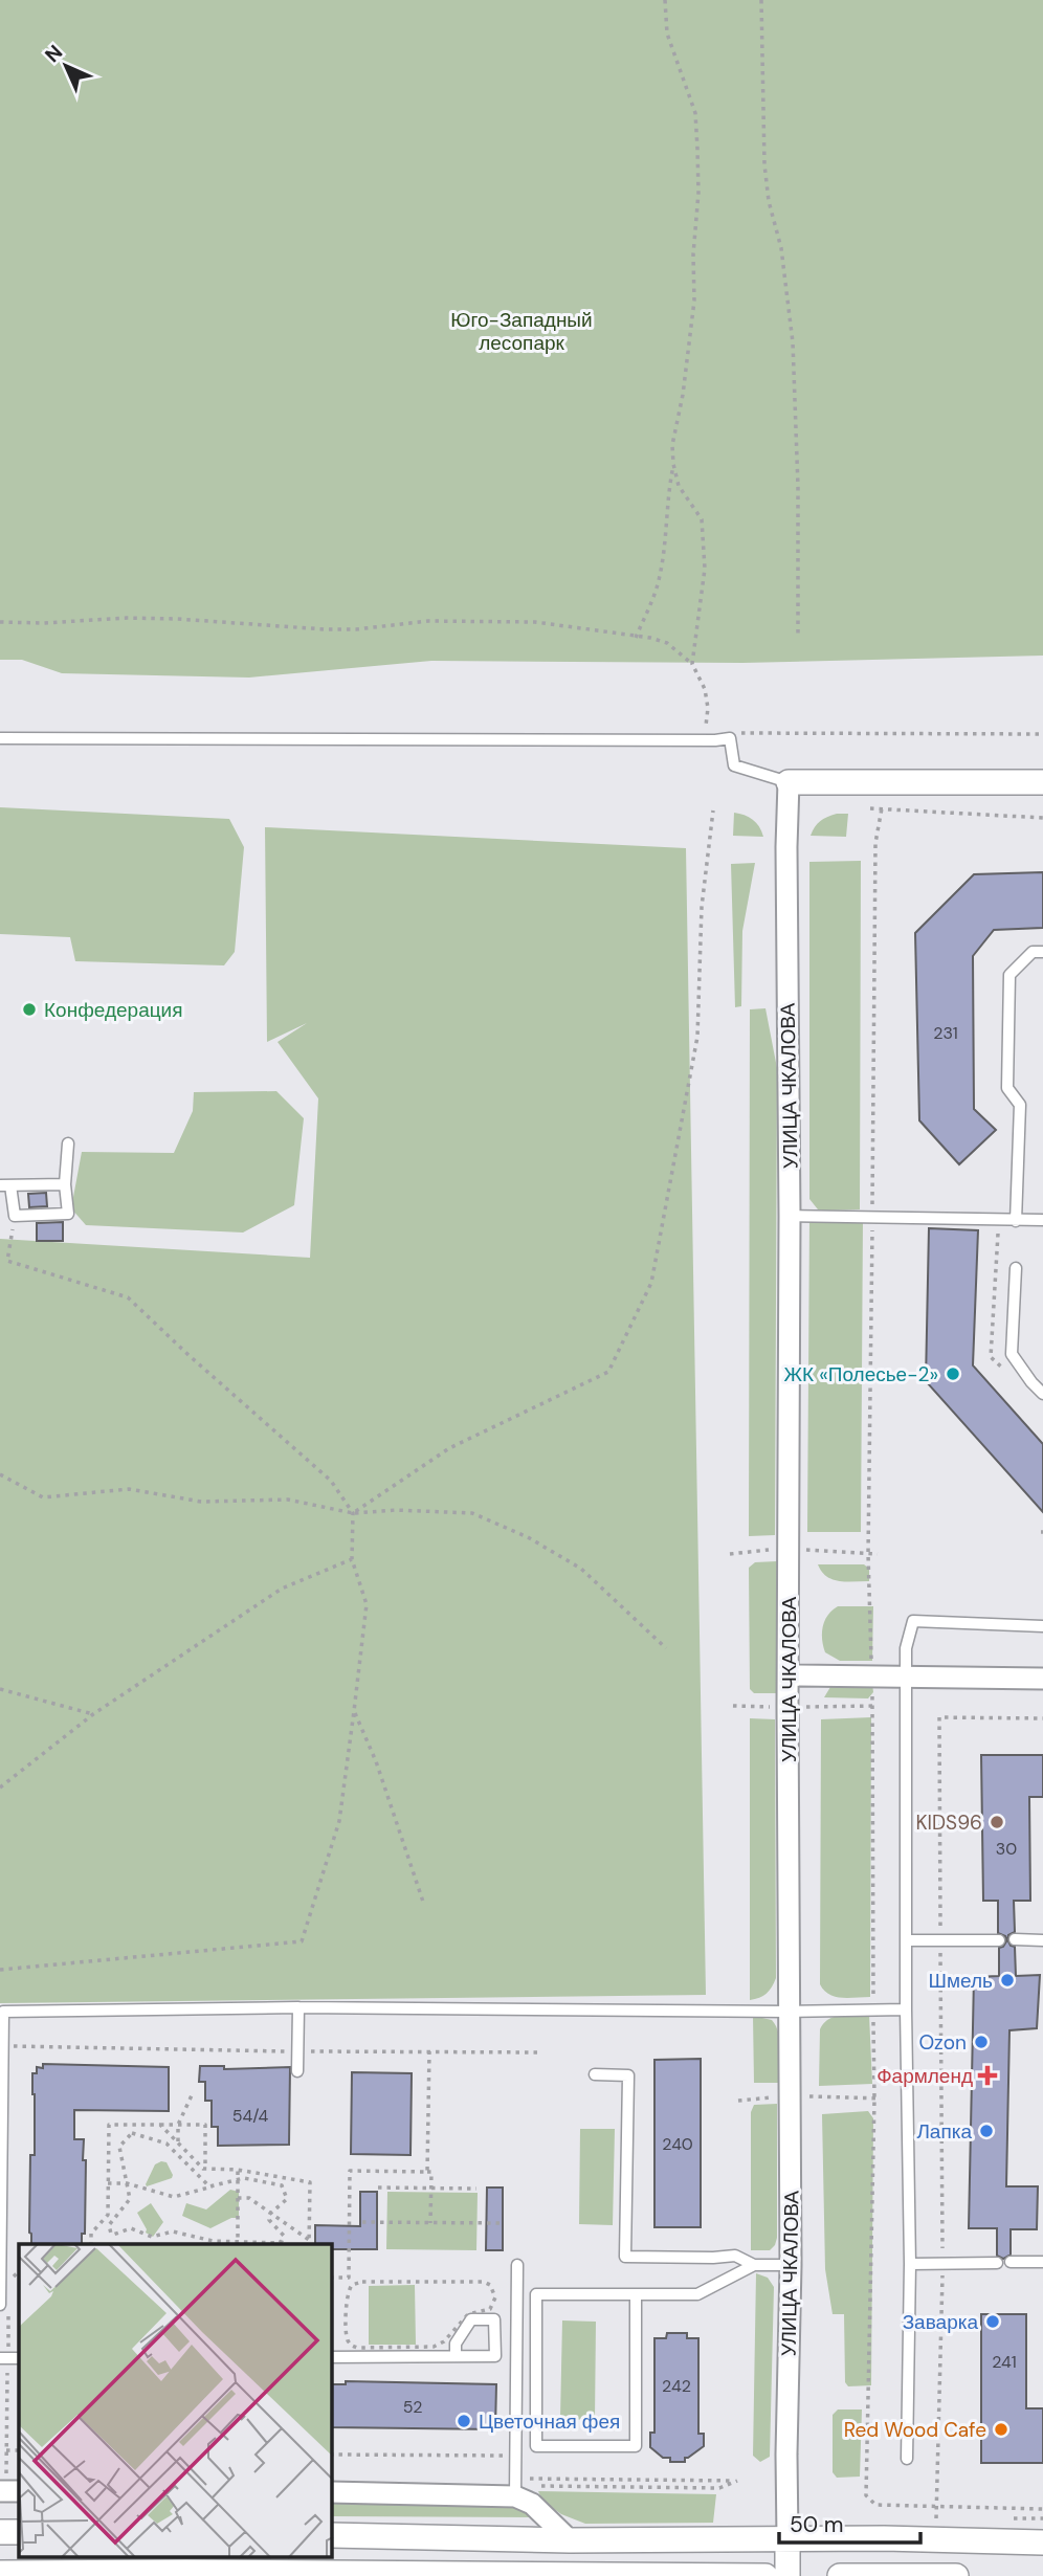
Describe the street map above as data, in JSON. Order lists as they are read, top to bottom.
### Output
{
  "streets": {
    "street": ["УЛИЦА ЧКАЛОВА"]
  },
  "parks": ["Юго-Западный лесопарк"],
  "places": {
    "other": [
      "Конфедерация",
      "ЖК «Полесье-2»",
      "KIDS96",
      "Шмель",
      "Ozon",
      "Лапка",
      "Заварка",
      "Цветочная фея",
      "Red Wood Cafe"
    ],
    "health": ["Фармленд"]
  },
  "house_numbers": [
    "231",
    "30",
    "54/4",
    "240",
    "241",
    "242",
    "52"
  ],
  "scale_bar": "50 m",
  "north": "top left"
}
